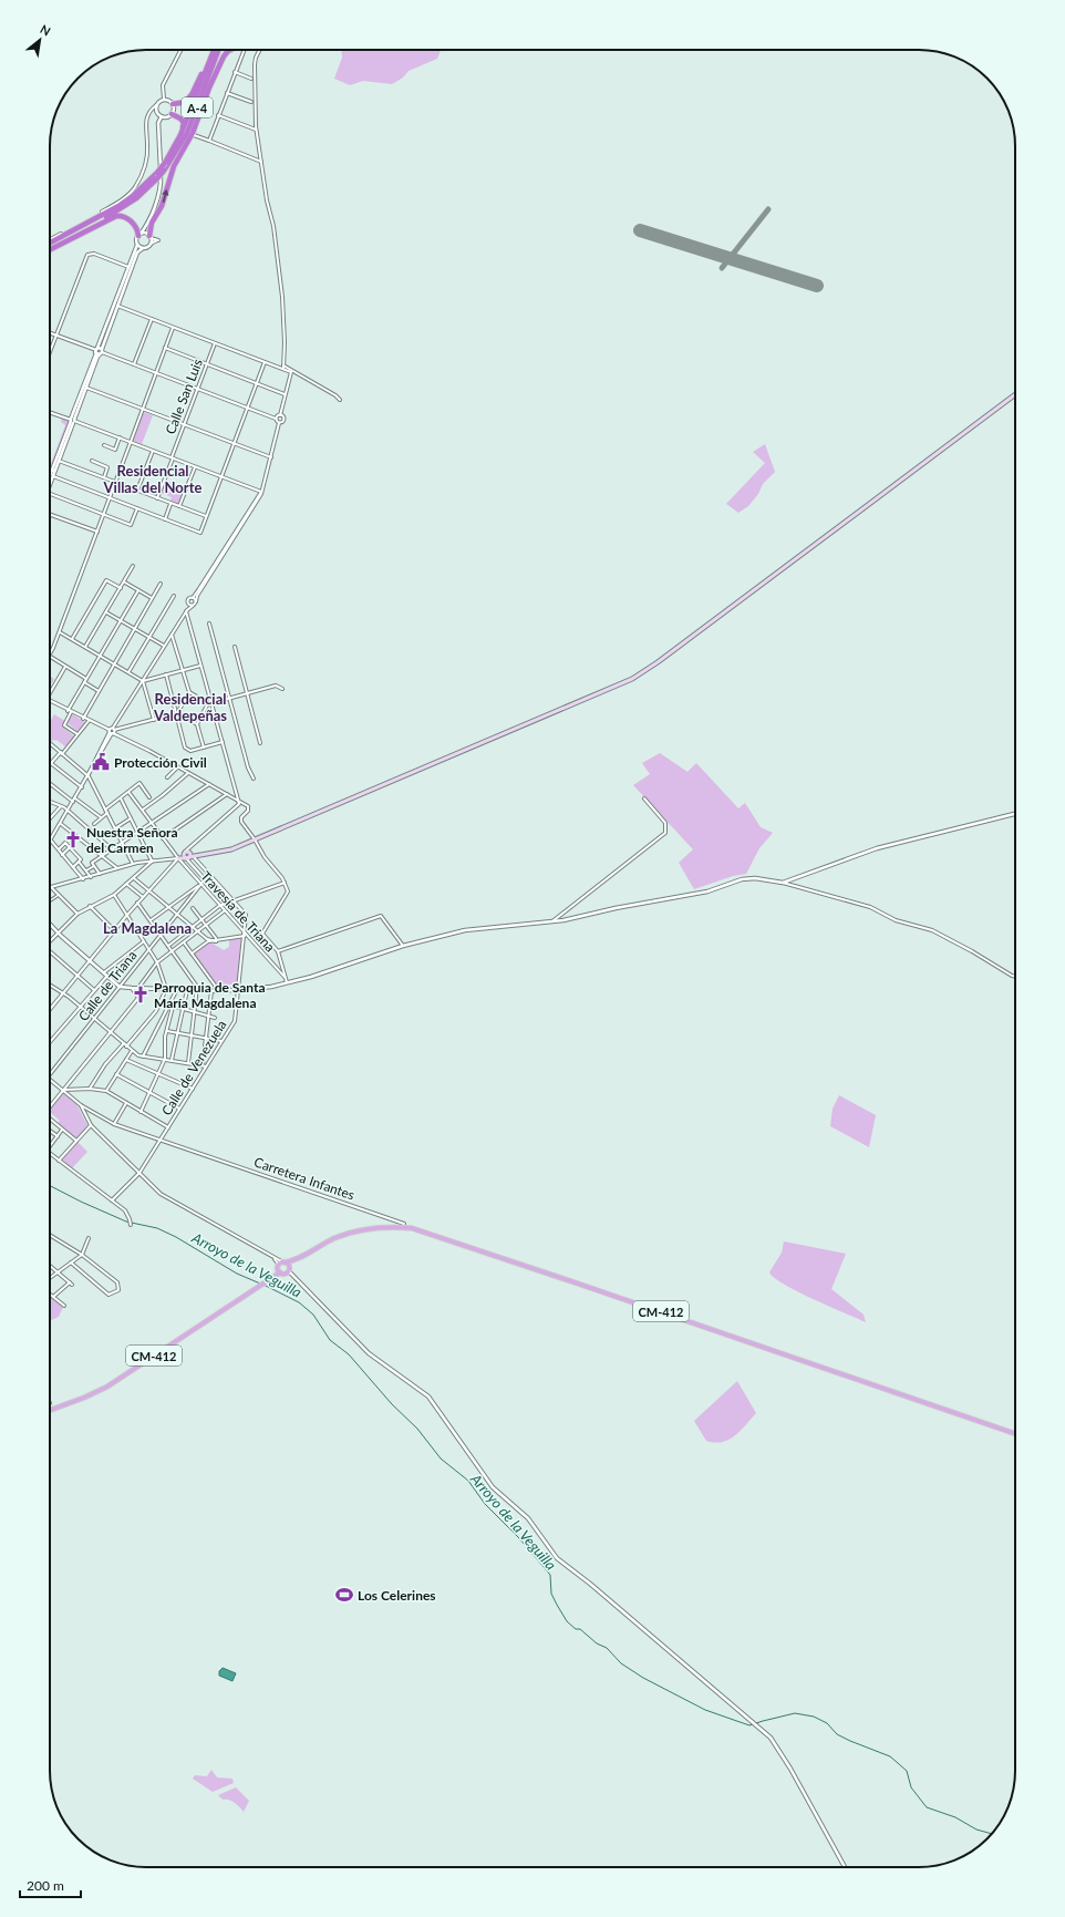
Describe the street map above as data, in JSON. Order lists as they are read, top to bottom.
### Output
{
  "streets": {
    "highway": ["A-4"],
    "main road": ["CM-412"],
    "street": [
      "Calle San Luis",
      "Travesía de Triana",
      "Calle de Triana",
      "Calle de Venezuela",
      "Carretera Infantes"
    ]
  },
  "crossings": [
    ["Travesía de Triana", "Calle de Triana"],
    ["Travesía de Triana", "Calle de Venezuela"],
    ["Calle de Triana", "Calle de Venezuela"],
    ["Calle de Venezuela", "Carretera Infantes"]
  ],
  "districts": ["Residencial Villas del Norte", "Residencial Valdepeñas", "La Magdalena"],
  "water": ["Arroyo de la Veguilla"],
  "places": {
    "public building": ["Protección Civil"],
    "church": ["Nuestra Señora del Carmen", "Parroquia de Santa María Magdalena"],
    "sports": ["Los Celerines"]
  },
  "scale_bar": "200 m",
  "north": "top right"
}
